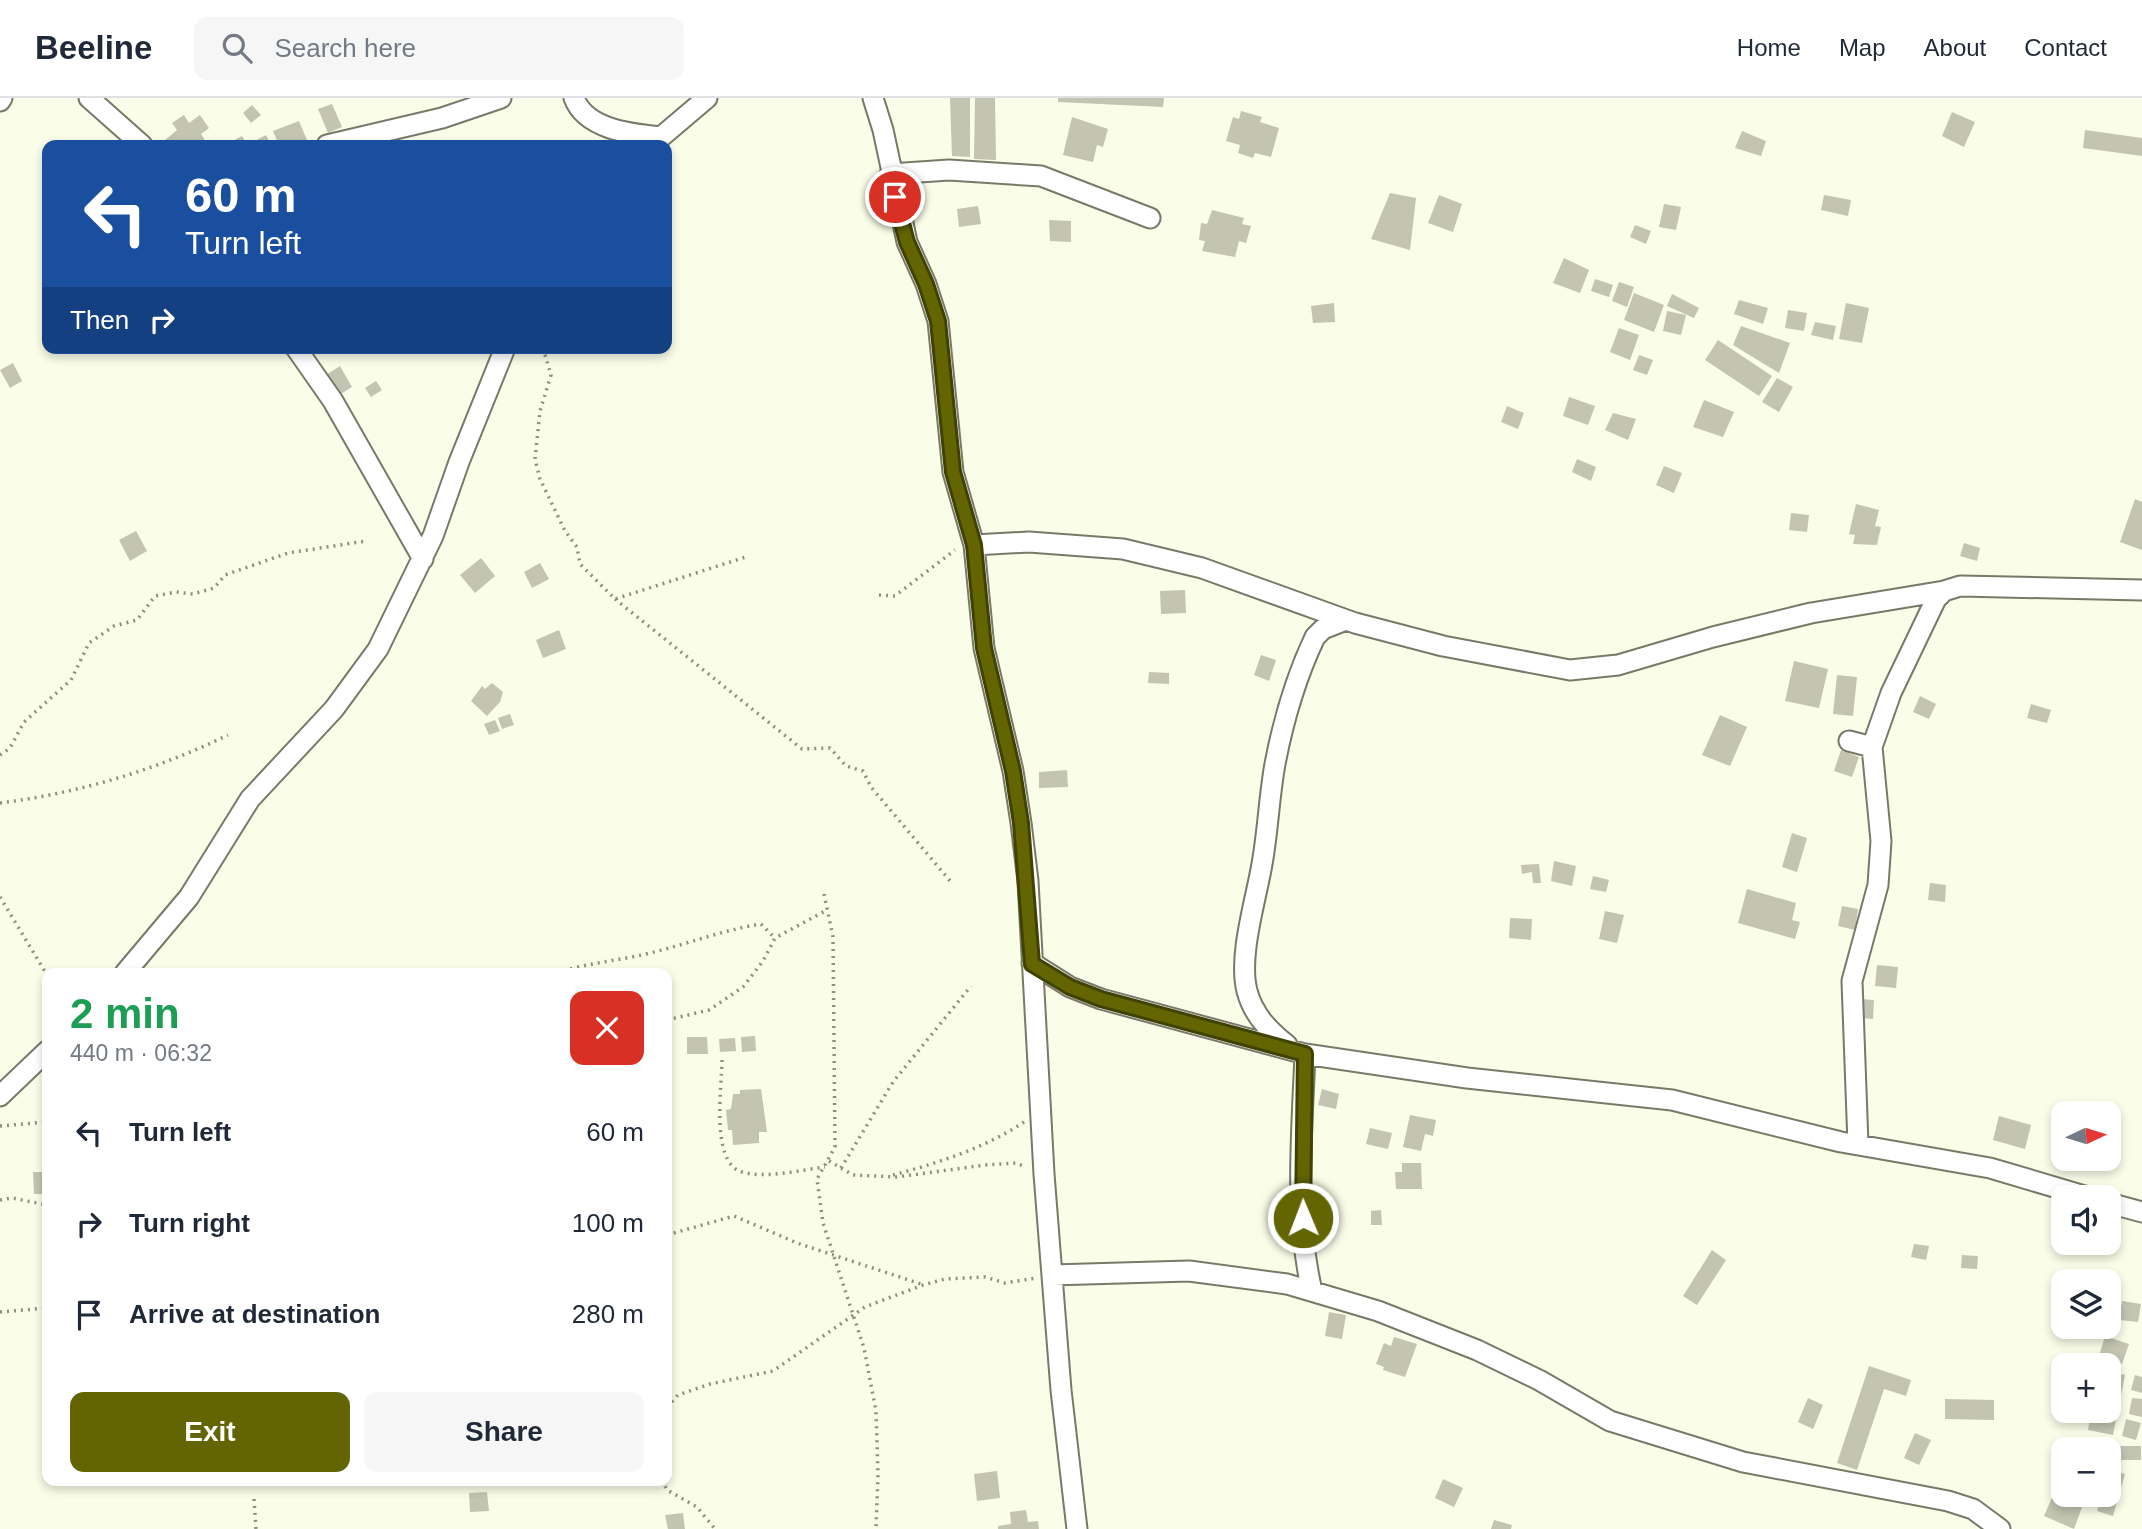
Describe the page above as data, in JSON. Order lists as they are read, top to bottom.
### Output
{
  "north": "right",
  "page": {
    "header": "Beeline",
    "search": "Search here",
    "nav": [
      "Home",
      "Map",
      "About",
      "Contact"
    ],
    "turn": ["60 m", "Turn left"],
    "then": "Then",
    "heading": ["2 min", "440 m · 06:32"],
    "list": [
      {
        "name": "Turn left",
        "value": "60 m"
      },
      {
        "name": "Turn right",
        "value": "100 m"
      },
      {
        "name": "Arrive at destination",
        "value": "280 m"
      }
    ],
    "map_buttons": ["+", "−"],
    "buttons": ["Exit", "Share"]
  }
}
